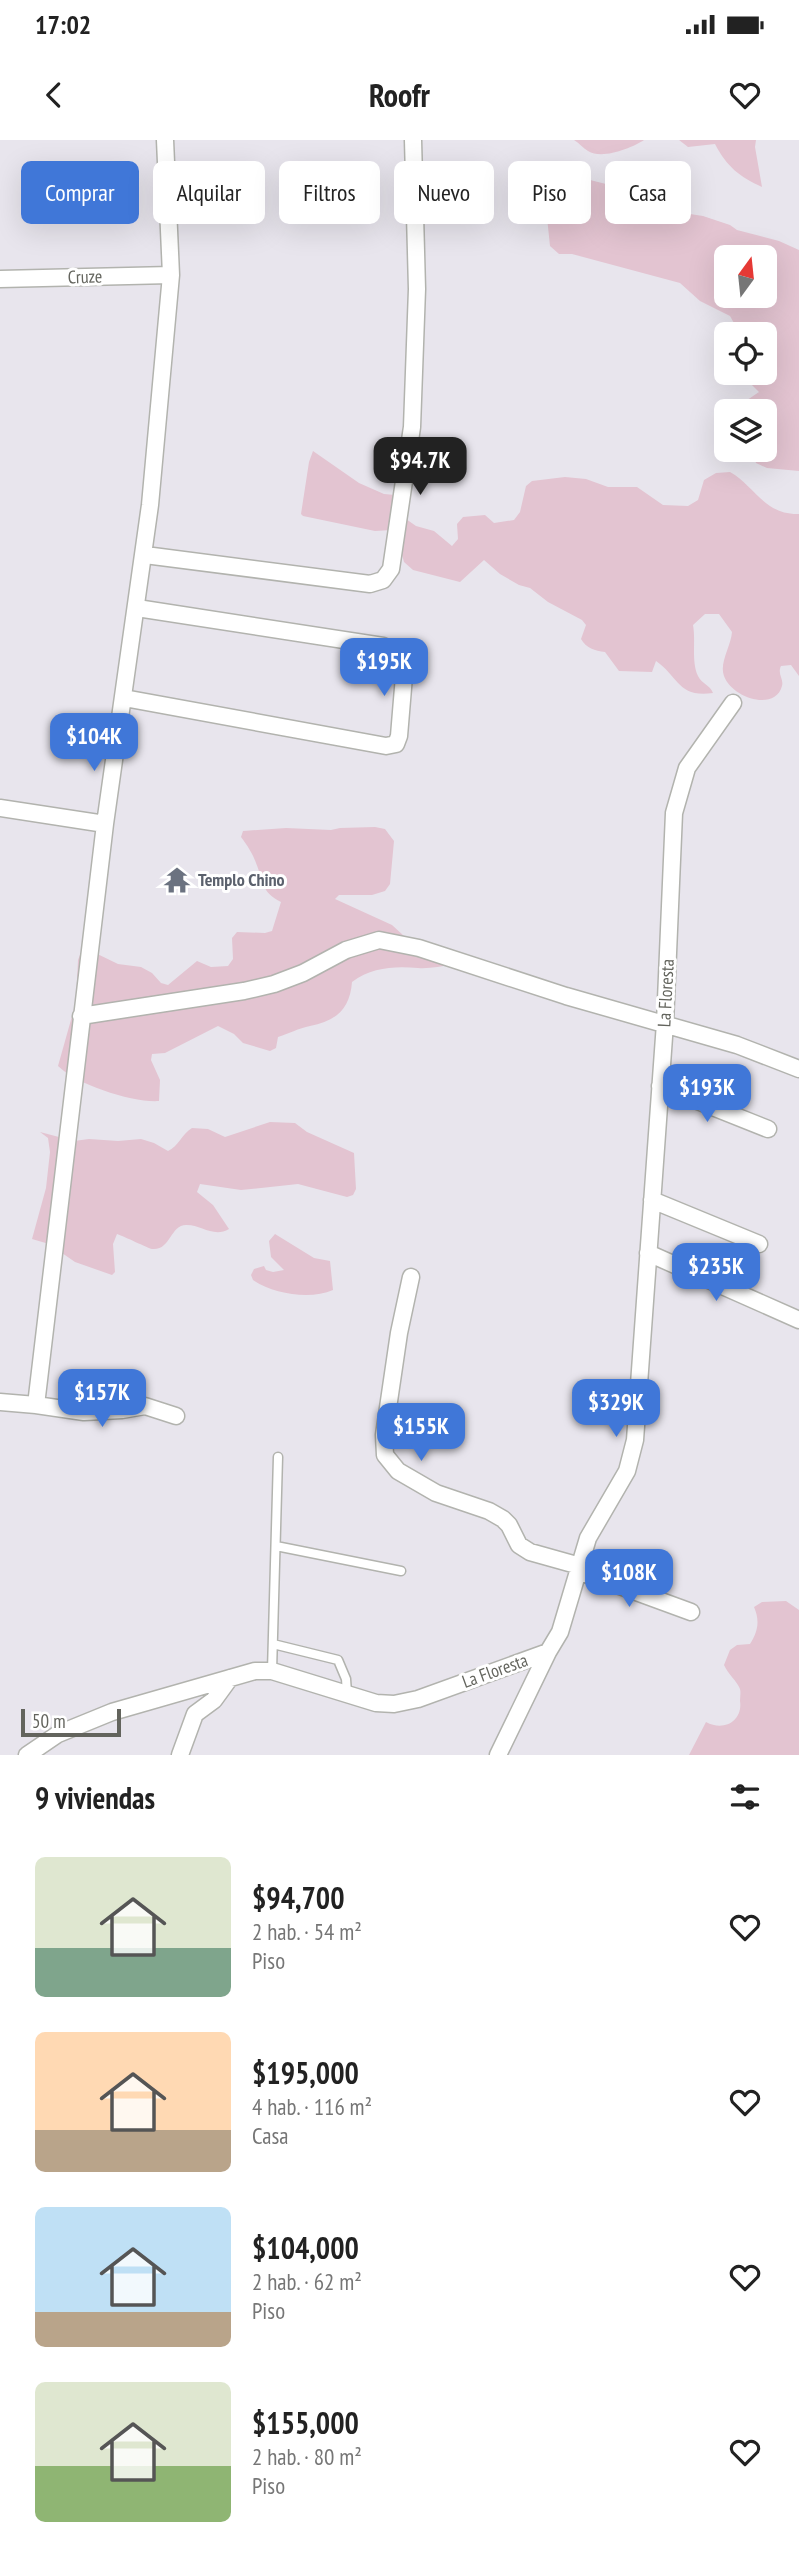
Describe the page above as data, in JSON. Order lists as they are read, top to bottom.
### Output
{
  "streets": {
    "street": ["Cruze", "La Floresta"]
  },
  "places": {
    "temple": ["Templo Chino"]
  },
  "scale_bar": "50 m",
  "north": "top",
  "page": {
    "status": "17:02",
    "header": "Roofr",
    "chip": [
      "Comprar",
      "Alquilar",
      "Filtros",
      "Nuevo",
      "Piso",
      "Casa"
    ],
    "price": [
      "$94.7K",
      "$195K",
      "$104K",
      "$193K",
      "$235K",
      "$157K",
      "$329K",
      "$155K",
      "$108K"
    ],
    "scale": "50 m",
    "heading": "9 viviendas",
    "list": [
      {
        "name": "$94,700",
        "note": "2 hab. · 54 m² · Piso"
      },
      {
        "name": "$195,000",
        "note": "4 hab. · 116 m² · Casa"
      },
      {
        "name": "$104,000",
        "note": "2 hab. · 62 m² · Piso"
      },
      {
        "name": "$155,000",
        "note": "2 hab. · 80 m² · Piso"
      }
    ]
  }
}
